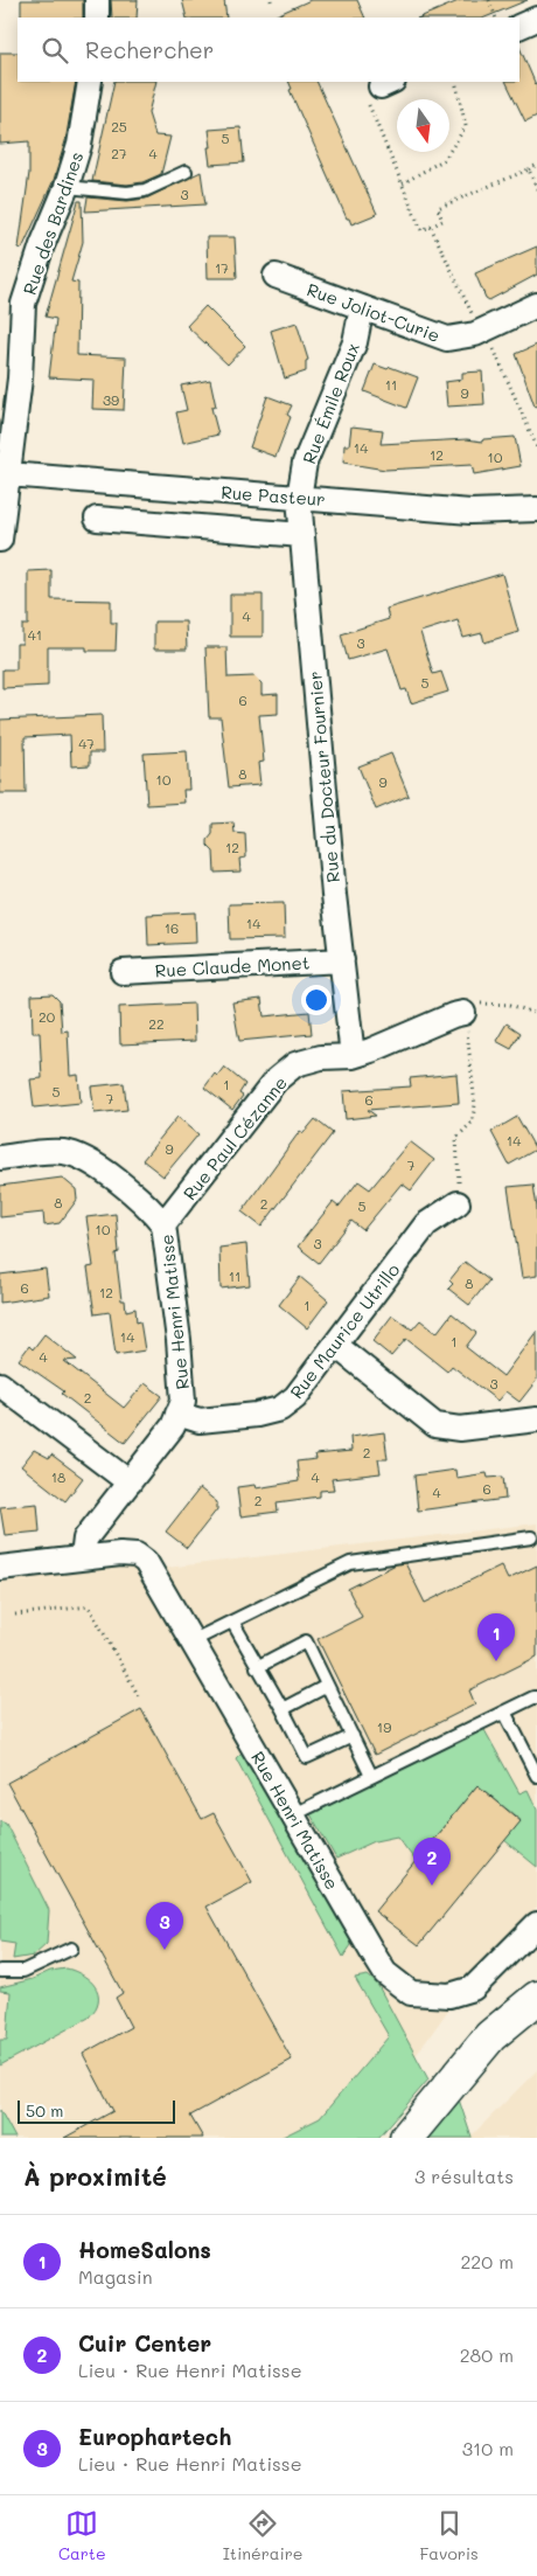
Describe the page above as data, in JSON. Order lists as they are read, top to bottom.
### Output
{
  "streets": {
    "street": [
      "Rue des Bardines",
      "Rue Joliot-Curie",
      "Rue Émile Roux",
      "Rue Pasteur",
      "Rue du Docteur Fournier",
      "Rue Claude Monet",
      "Rue Paul Cézanne",
      "Rue Henri Matisse",
      "Rue Maurice Utrillo"
    ]
  },
  "crossings": [
    ["Rue des Bardines", "Rue Pasteur"],
    ["Rue Joliot-Curie", "Rue Émile Roux"],
    ["Rue Émile Roux", "Rue Pasteur"],
    ["Rue Émile Roux", "Rue du Docteur Fournier"],
    ["Rue Pasteur", "Rue du Docteur Fournier"],
    ["Rue du Docteur Fournier", "Rue Claude Monet"],
    ["Rue du Docteur Fournier", "Rue Paul Cézanne"],
    ["Rue Paul Cézanne", "Rue Henri Matisse"],
    ["Rue Henri Matisse", "Rue Maurice Utrillo"]
  ],
  "house_numbers": [
    "25",
    "5",
    "27",
    "4",
    "3",
    "17",
    "11",
    "9",
    "39",
    "14",
    "12",
    "10",
    "4",
    "41",
    "3",
    "5",
    "6",
    "47",
    "8",
    "10",
    "9",
    "12",
    "14",
    "16",
    "20",
    "22",
    "1",
    "5",
    "7",
    "6",
    "14",
    "9",
    "7",
    "8",
    "2",
    "5",
    "10",
    "3",
    "11",
    "8",
    "6",
    "12",
    "1",
    "14",
    "1",
    "4",
    "3",
    "2",
    "2",
    "18",
    "4",
    "6",
    "4",
    "2",
    "19"
  ],
  "scale_bar": "50 m",
  "north": "bottom",
  "page": {
    "search": "Rechercher",
    "pins": ["1", "2", "3"],
    "scale": "50 m",
    "heading": ["À proximité", "3 résultats"],
    "list": [
      {
        "mark": "1",
        "name": "HomeSalons",
        "note": "Magasin",
        "value": "220 m"
      },
      {
        "mark": "2",
        "name": "Cuir Center",
        "note": "Lieu · Rue Henri Matisse",
        "value": "280 m"
      },
      {
        "mark": "3",
        "name": "Europhartech",
        "note": "Lieu · Rue Henri Matisse",
        "value": "310 m"
      }
    ],
    "nav": ["Carte", "Itinéraire", "Favoris"]
  }
}
